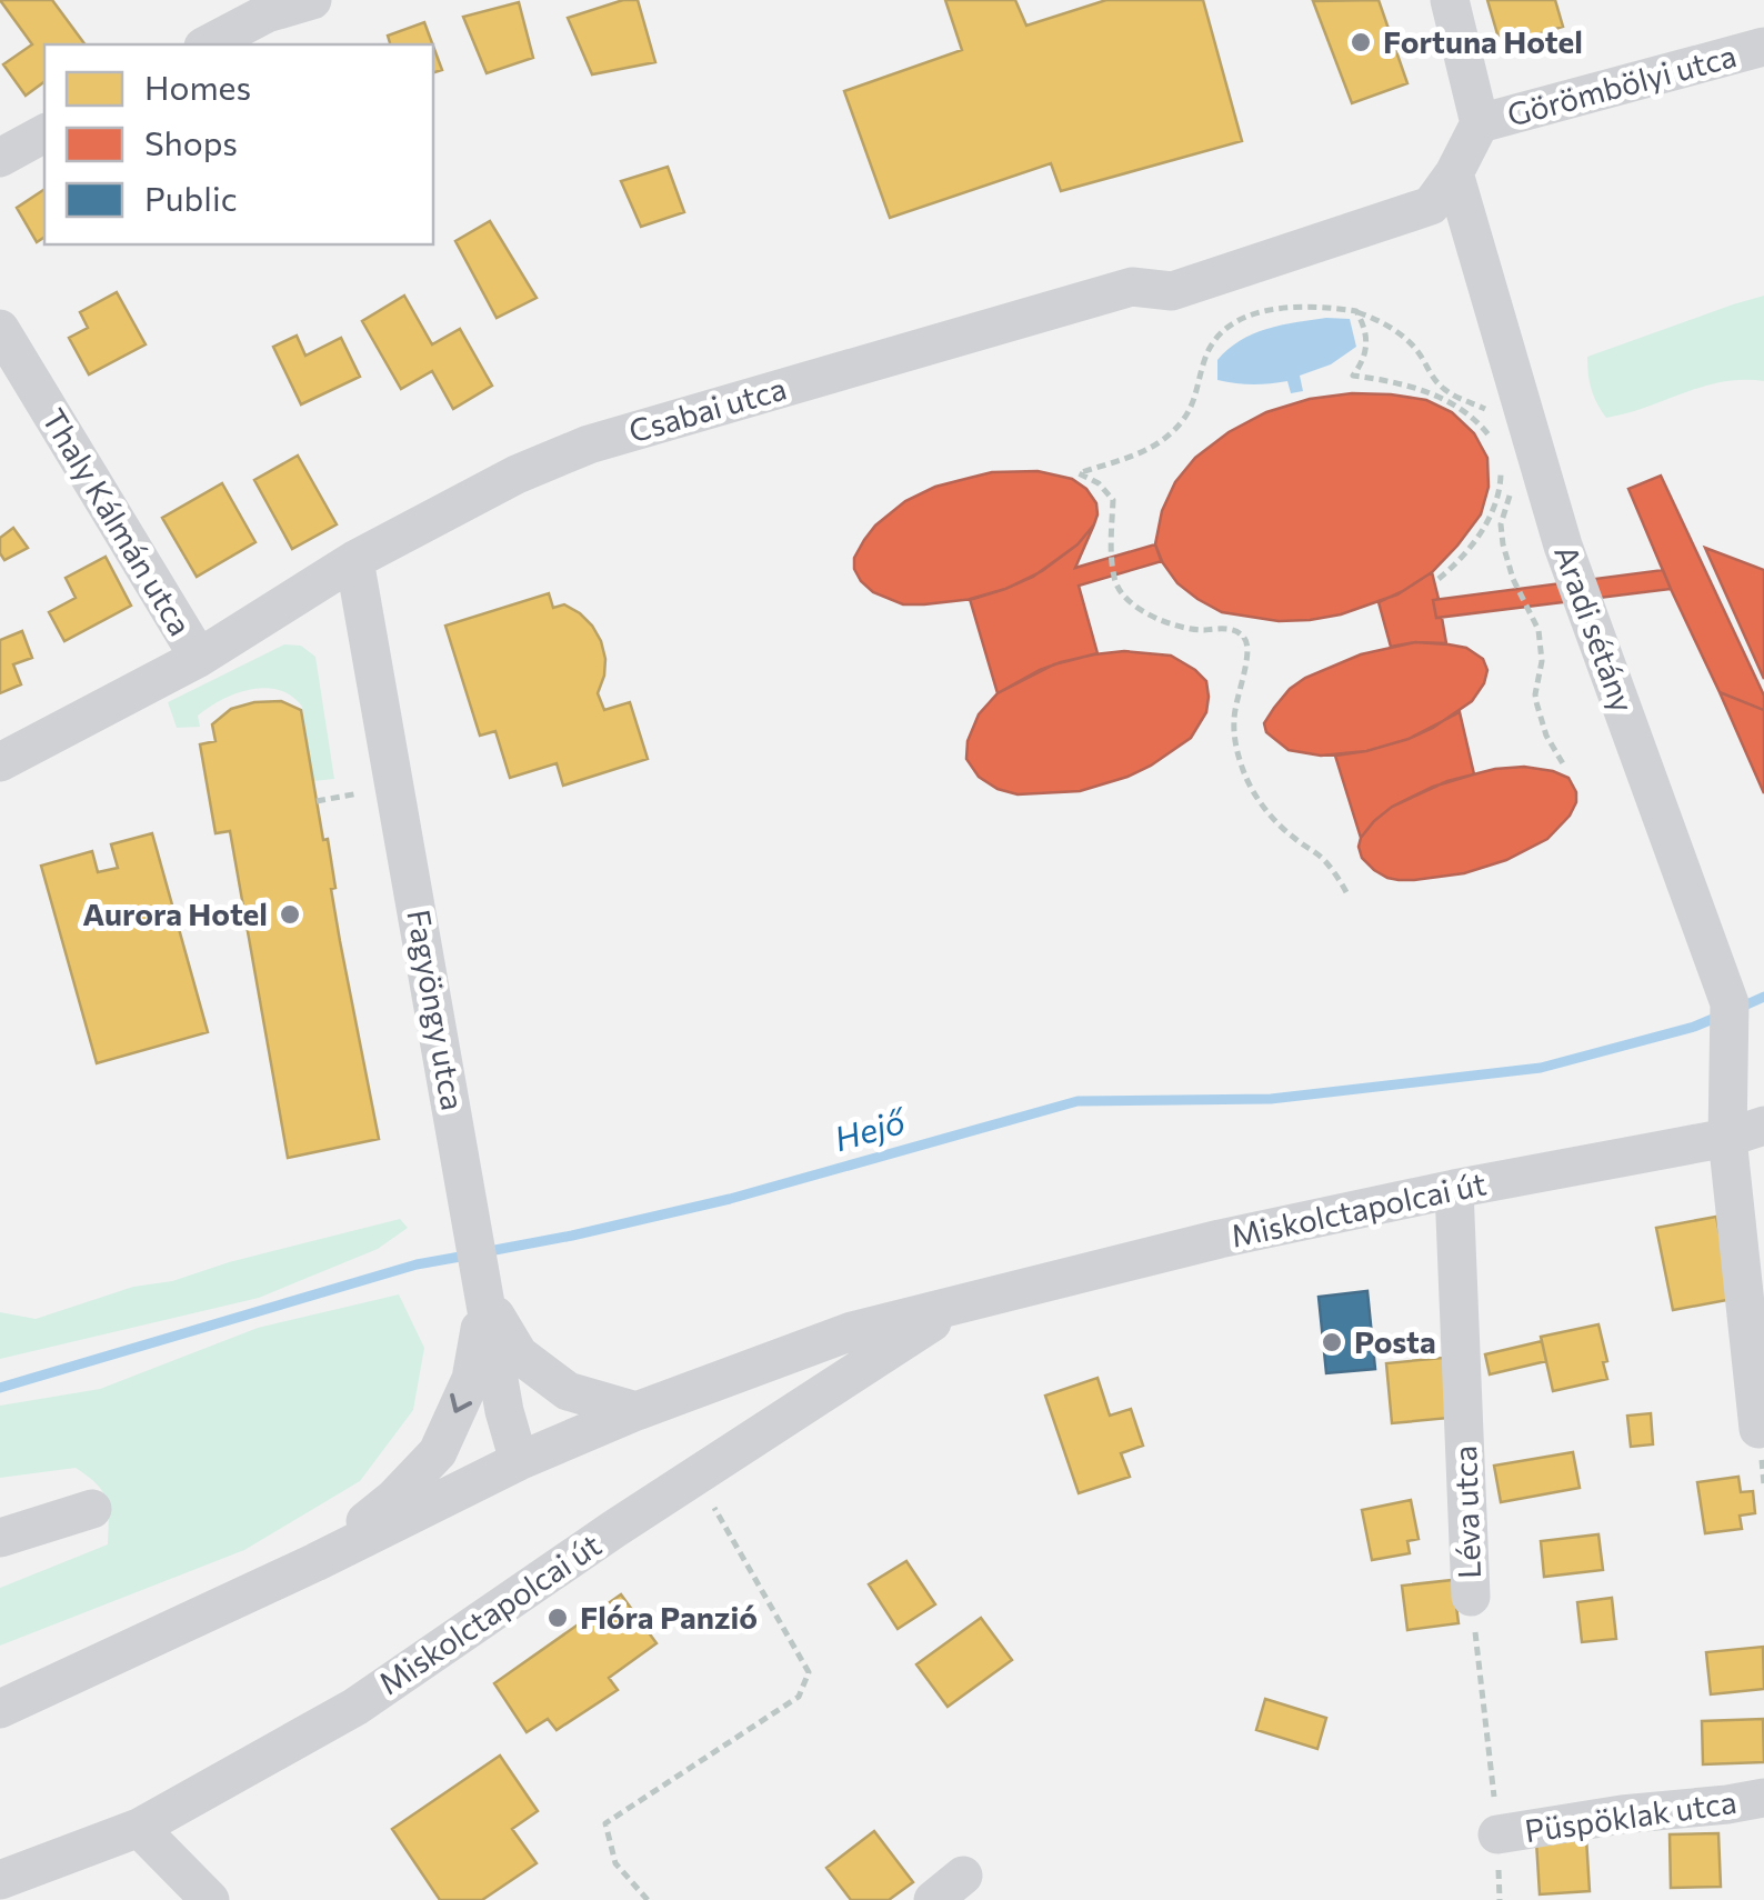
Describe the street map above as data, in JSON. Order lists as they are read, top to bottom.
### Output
{
  "streets": {
    "street": [
      "Görömbölyi utca",
      "Csabai utca",
      "Thaly Kálmán utca",
      "Aradi sétány",
      "Fagyöngy utca",
      "Miskolctapolcai út",
      "Léva utca",
      "Püspöklak utca"
    ]
  },
  "crossings": [
    ["Csabai utca", "Thaly Kálmán utca"],
    ["Csabai utca", "Aradi sétány"],
    ["Csabai utca", "Fagyöngy utca"],
    ["Aradi sétány", "Miskolctapolcai út"],
    ["Fagyöngy utca", "Miskolctapolcai út"],
    ["Miskolctapolcai út", "Léva utca"],
    ["Léva utca", "Püspöklak utca"]
  ],
  "water": ["Hejő"],
  "places": [
    "Fortuna Hotel",
    "Aurora Hotel",
    "Posta",
    "Flóra Panzió"
  ],
  "legend": ["Homes", "Shops", "Public"]
}
